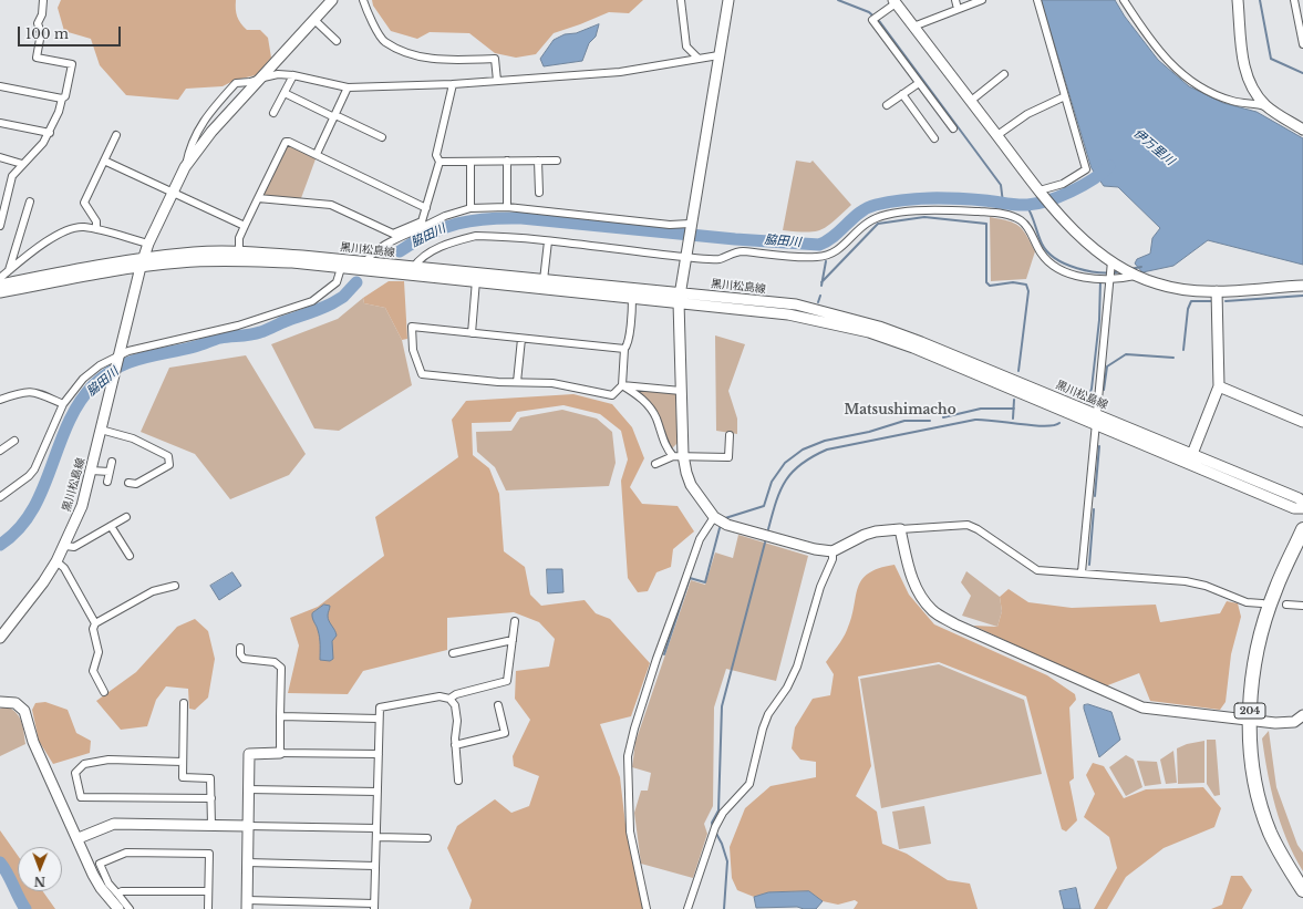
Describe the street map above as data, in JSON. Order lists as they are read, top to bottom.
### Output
{
  "streets": {
    "highway": ["204"],
    "street": ["黒川松島線"]
  },
  "districts": ["Matsushimacho"],
  "water": ["伊万里川", "脇田川"],
  "scale_bar": "100 m",
  "north": "bottom"
}
